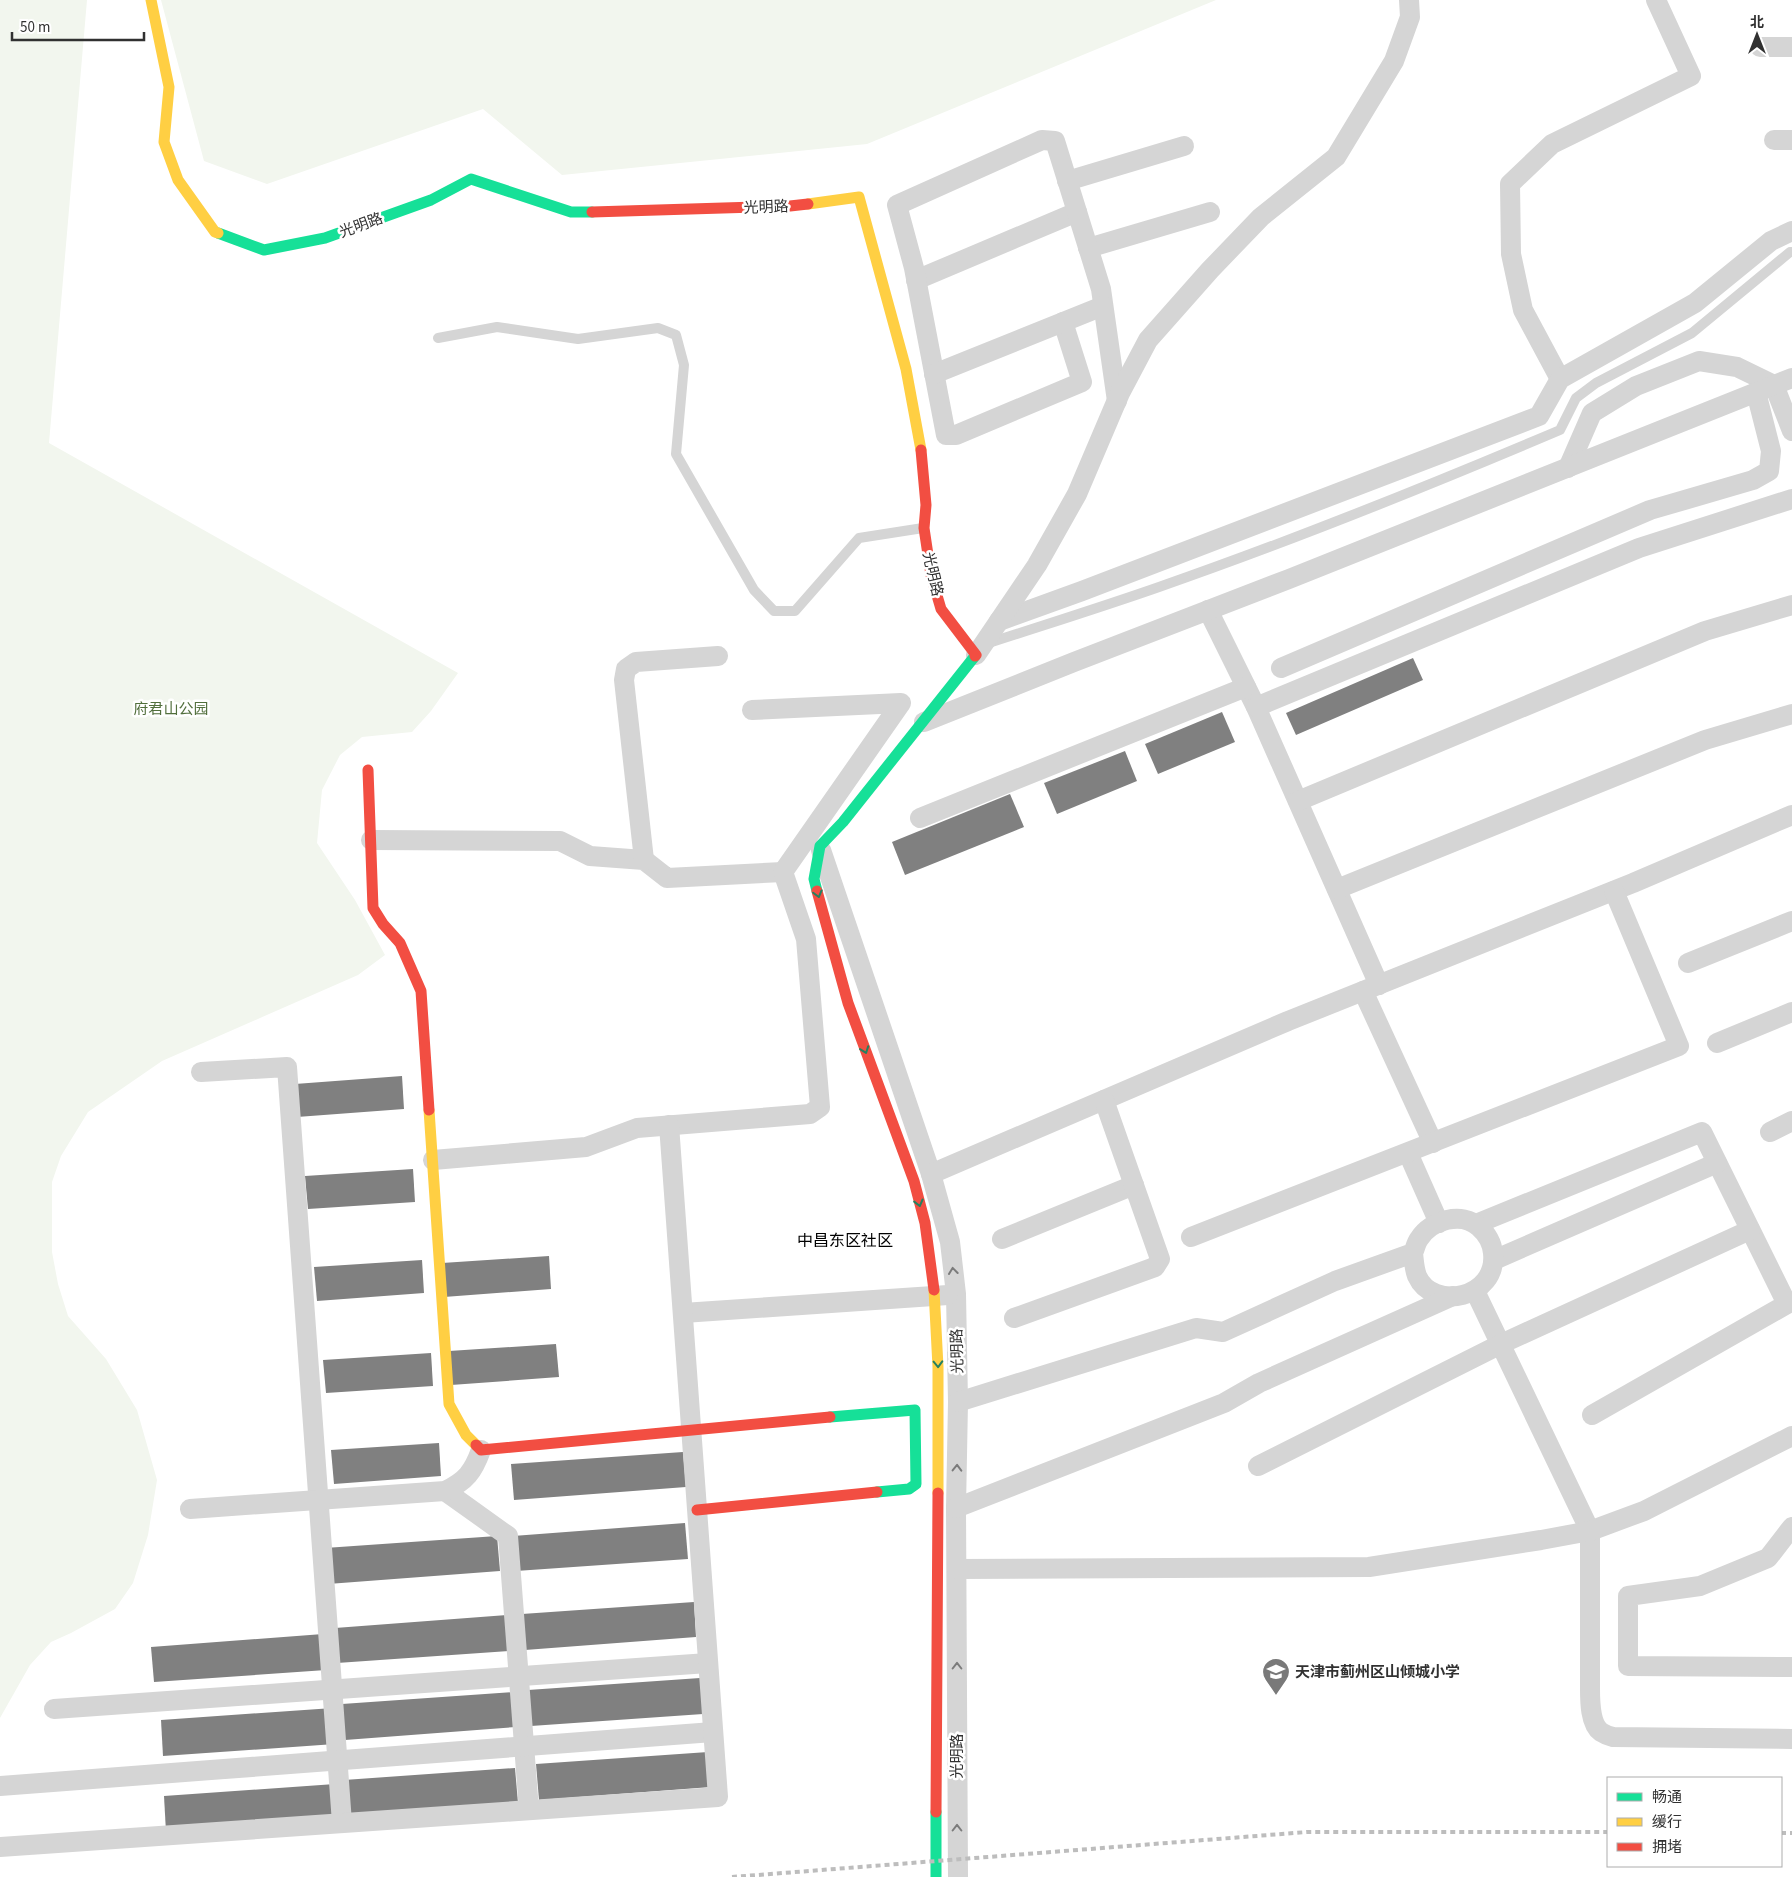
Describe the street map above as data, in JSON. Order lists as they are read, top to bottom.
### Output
{
  "streets": {
    "street": ["光明路"]
  },
  "districts": ["中昌东区社区"],
  "parks": ["府君山公园"],
  "places": {
    "school or university": ["天津市蓟州区山倾城小学"]
  },
  "legend": ["畅通", "缓行", "拥堵"],
  "scale_bar": "50 m",
  "north": "top"
}
